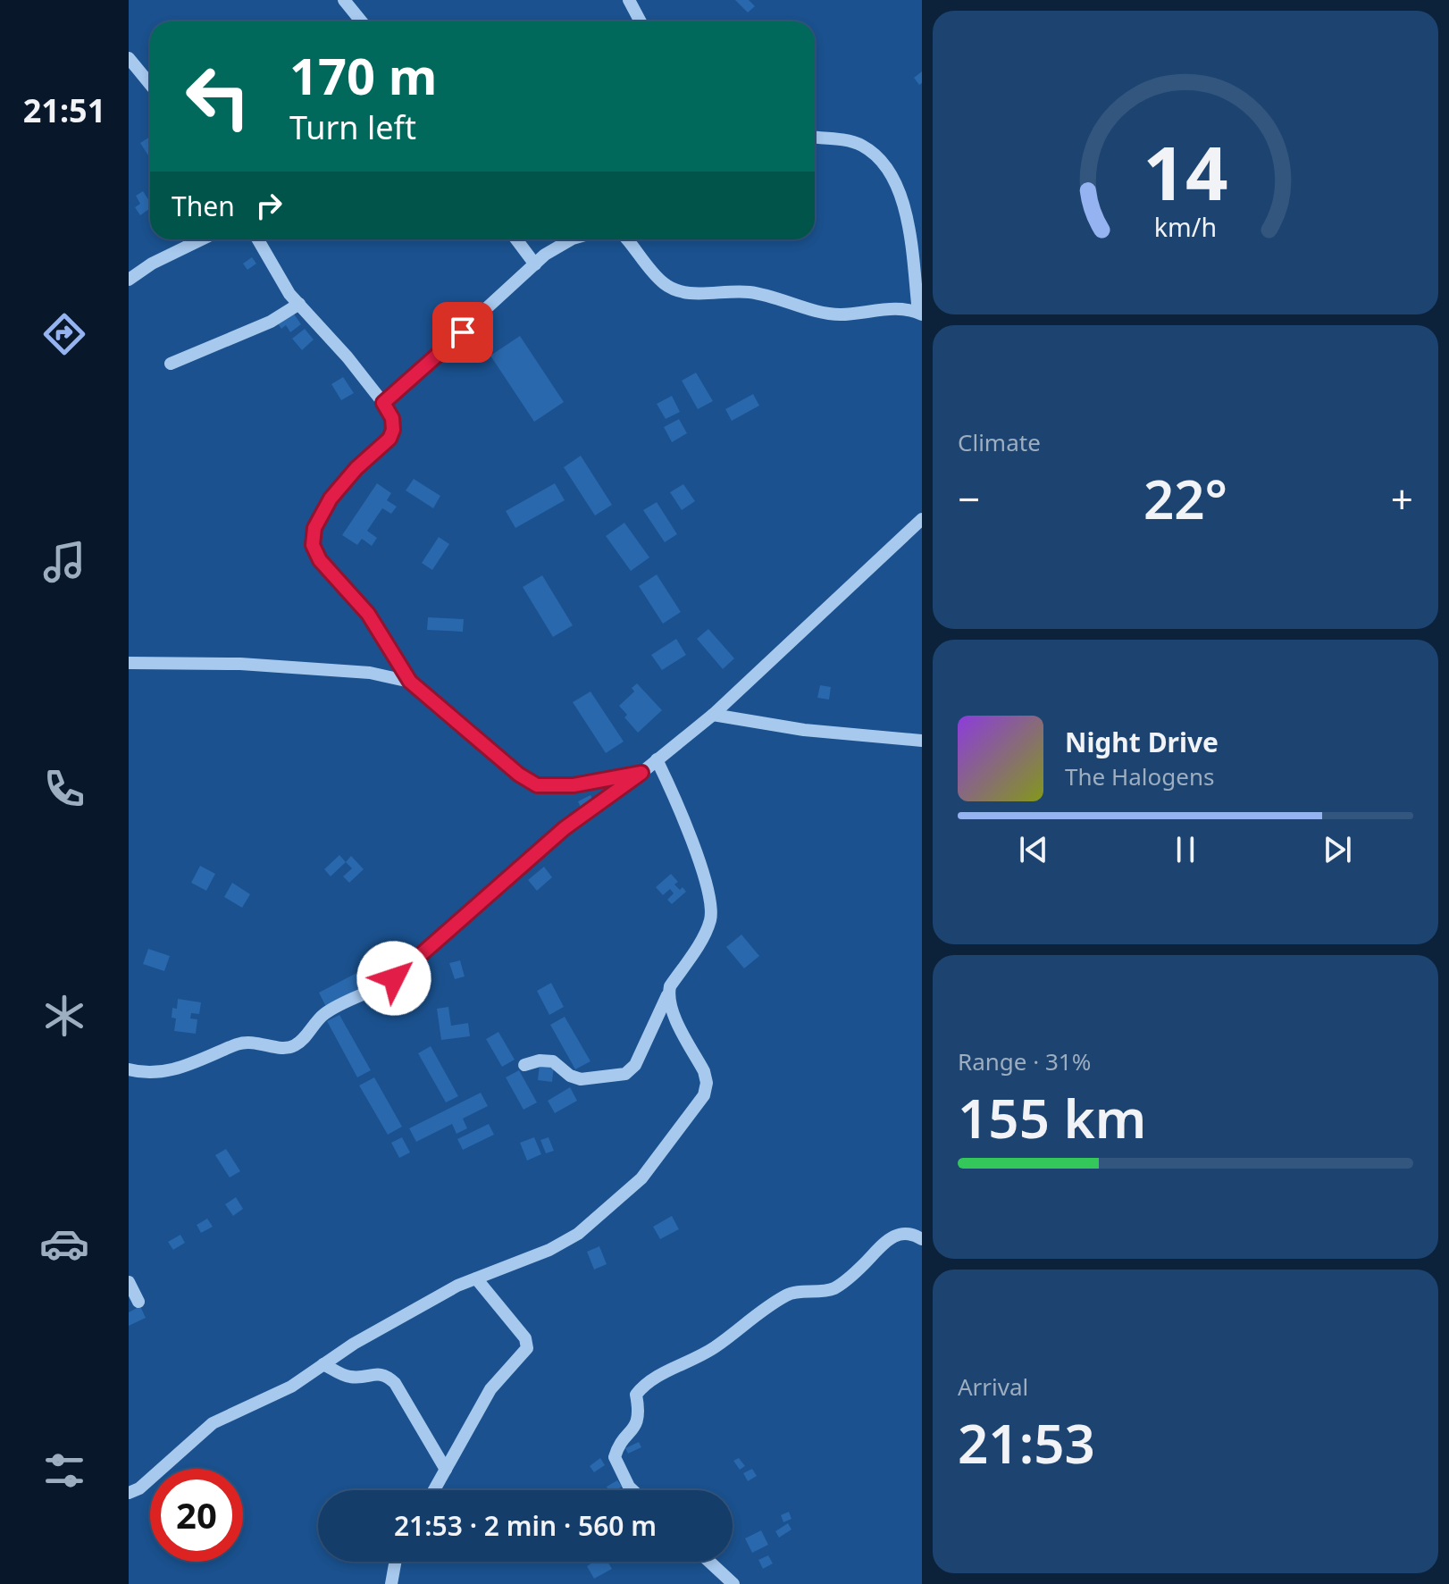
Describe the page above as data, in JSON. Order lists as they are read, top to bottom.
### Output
{
  "page": {
    "tabs": "21:51",
    "turn": ["170 m", "Turn left"],
    "then": "Then",
    "tile": [
      "Climate",
      ["Range · 31%", "155 km"],
      ["Arrival", "21:53"]
    ],
    "heat": ["−", "22°", "+"],
    "song": ["Night Drive", "The Halogens"],
    "limit": "20",
    "trip": "21:53 · 2 min · 560 m",
    "gauge": ["14", "km/h"]
  }
}
